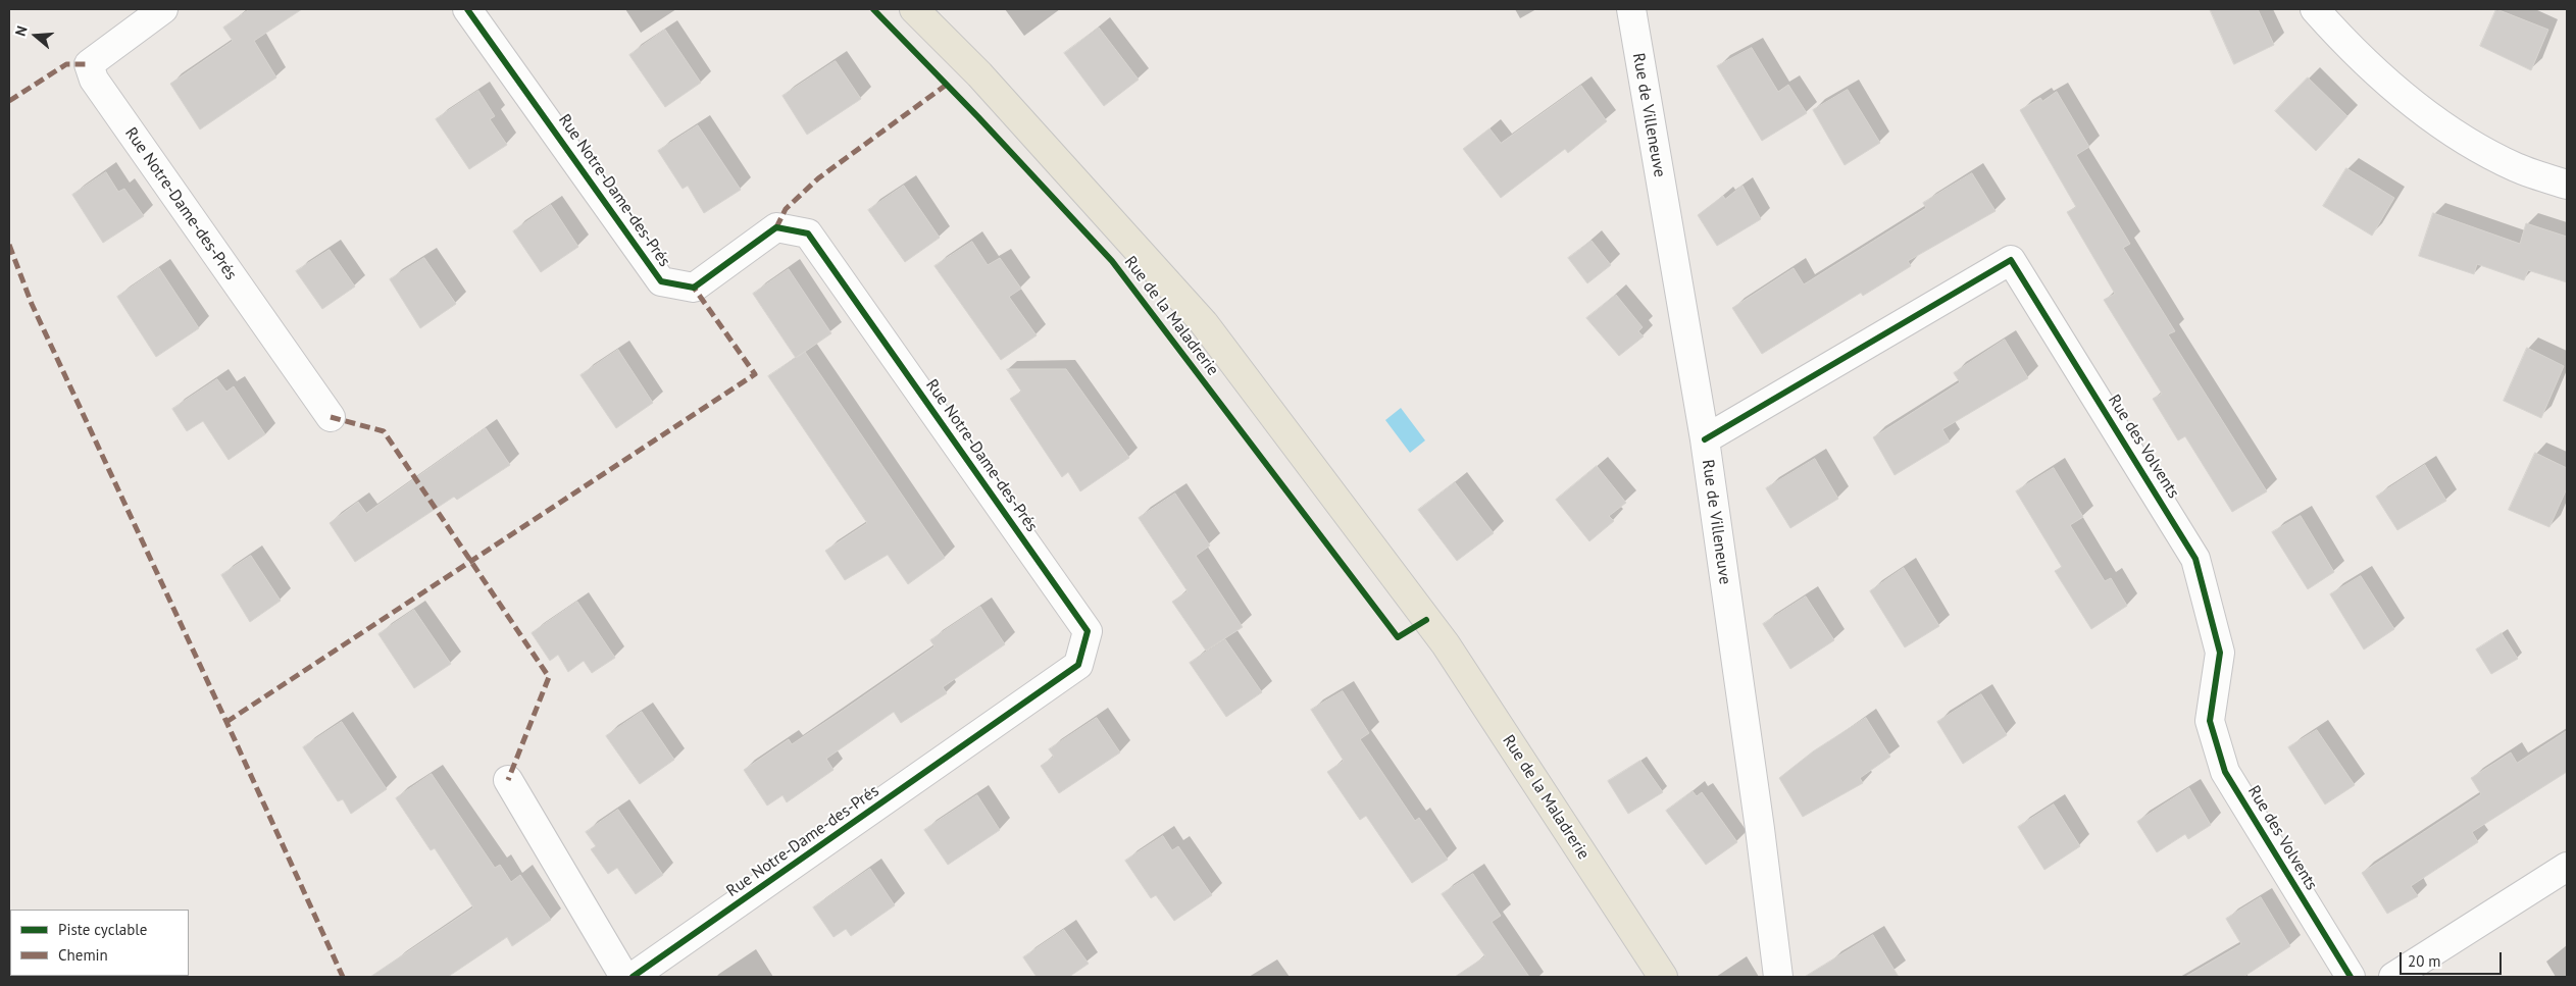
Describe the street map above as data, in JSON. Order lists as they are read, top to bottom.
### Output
{
  "streets": {
    "main road": ["Rue de la Maladrerie"],
    "street": ["Rue de Villeneuve", "Rue Notre-Dame-des-Prés", "Rue des Volvents"]
  },
  "crossings": [
    ["Rue de Villeneuve", "Rue des Volvents"]
  ],
  "legend": ["Piste cyclable", "Chemin"],
  "scale_bar": "20 m",
  "north": "left"
}
